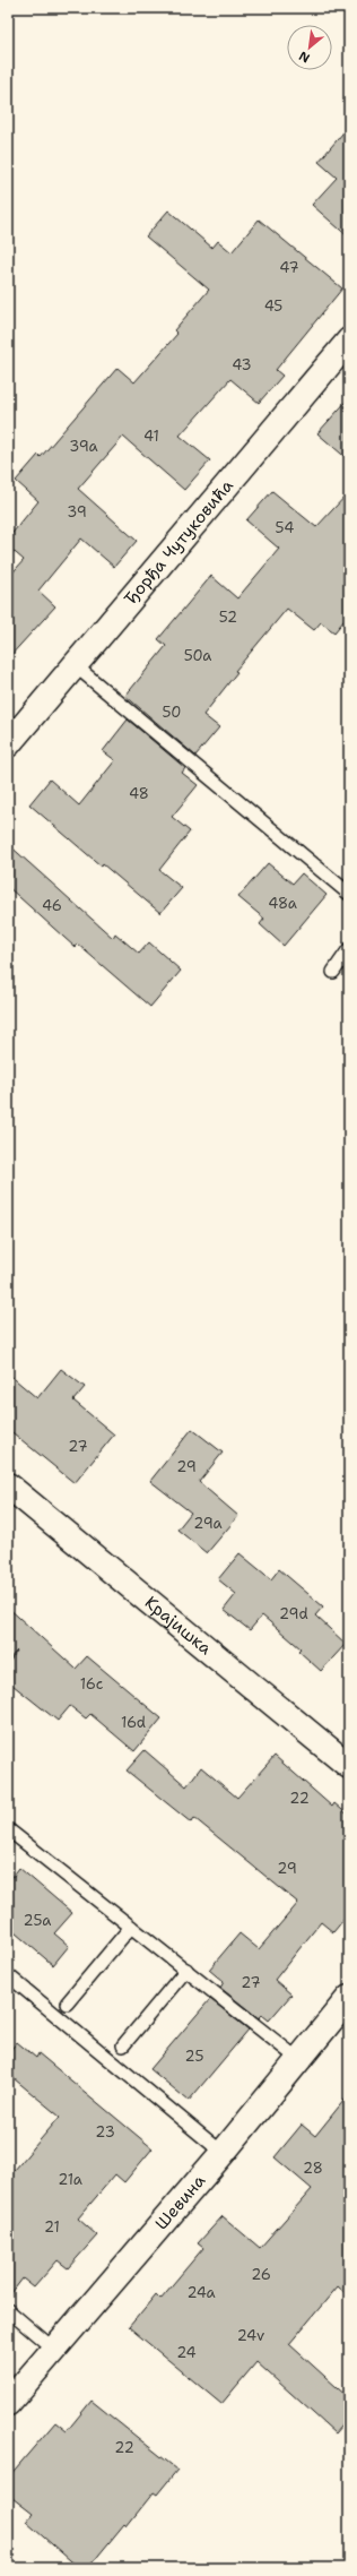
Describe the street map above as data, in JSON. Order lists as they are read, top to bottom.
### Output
{
  "streets": {
    "street": ["Ђорђа Чутуковића", "Крајишка", "Шевина"]
  },
  "house_numbers": [
    "47",
    "45",
    "43",
    "41",
    "39a",
    "39",
    "54",
    "52",
    "50a",
    "50",
    "48",
    "48a",
    "46",
    "27",
    "29",
    "29a",
    "29d",
    "16c",
    "16d",
    "22",
    "29",
    "25a",
    "27",
    "25",
    "23",
    "28",
    "21a",
    "21",
    "26",
    "24a",
    "24v",
    "24",
    "22"
  ],
  "north": "bottom left"
}
